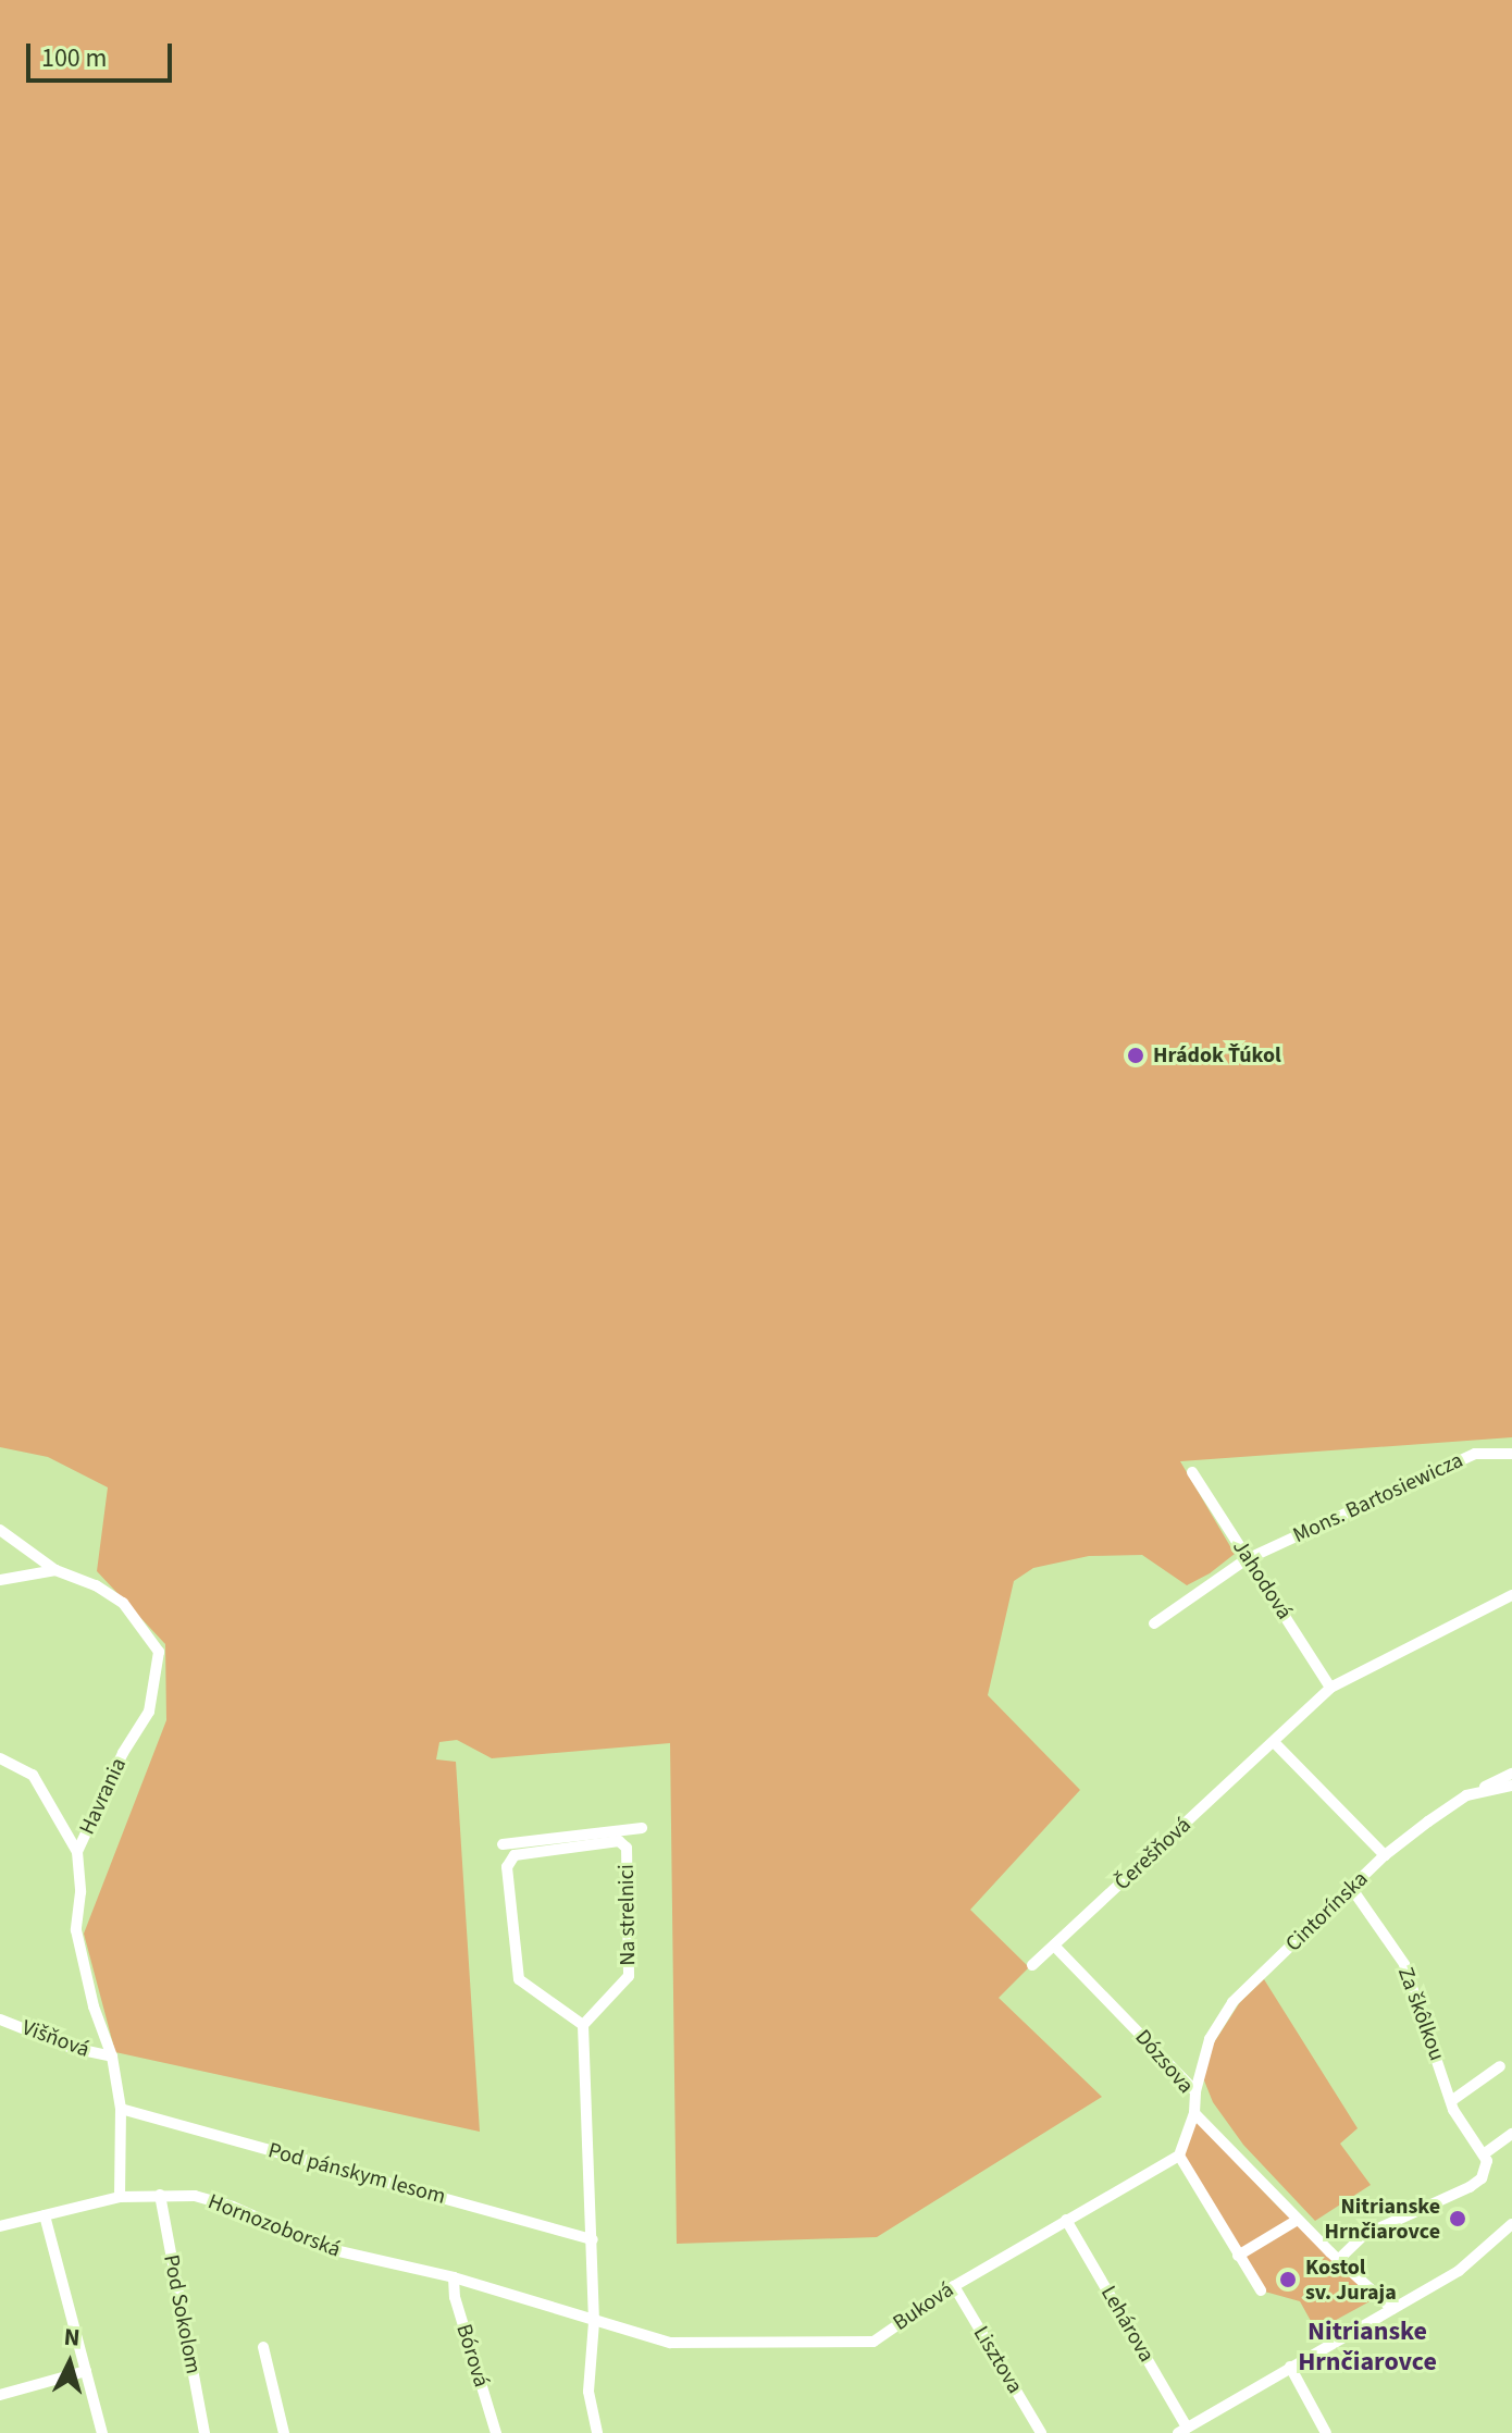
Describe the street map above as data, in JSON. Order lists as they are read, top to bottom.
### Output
{
  "streets": {
    "street": [
      "Mons. Bartosiewicza",
      "Jahodová",
      "Havrania",
      "Čerešňová",
      "Cintorínska",
      "Na strelnici",
      "Za škôlkou",
      "Višňová",
      "Dózsova",
      "Pod pánskym lesom",
      "Hornozoborská",
      "Buková",
      "Pod Sokolom",
      "Lehárova",
      "Bórová",
      "Lisztova"
    ]
  },
  "crossings": [
    ["Mons. Bartosiewicza", "Jahodová"],
    ["Jahodová", "Čerešňová"],
    ["Havrania", "Višňová"],
    ["Havrania", "Pod pánskym lesom"],
    ["Havrania", "Hornozoborská"],
    ["Čerešňová", "Dózsova"],
    ["Cintorínska", "Za škôlkou"],
    ["Cintorínska", "Dózsova"],
    ["Hornozoborská", "Buková"],
    ["Hornozoborská", "Pod Sokolom"],
    ["Hornozoborská", "Bórová"],
    ["Buková", "Lehárova"],
    ["Buková", "Lisztova"]
  ],
  "districts": ["Nitrianske Hrnčiarovce"],
  "places": ["Hrádok Ťúkol", "Nitrianske Hrnčiarovce", "Kostol sv. Juraja"],
  "scale_bar": "100 m",
  "north": "top"
}
